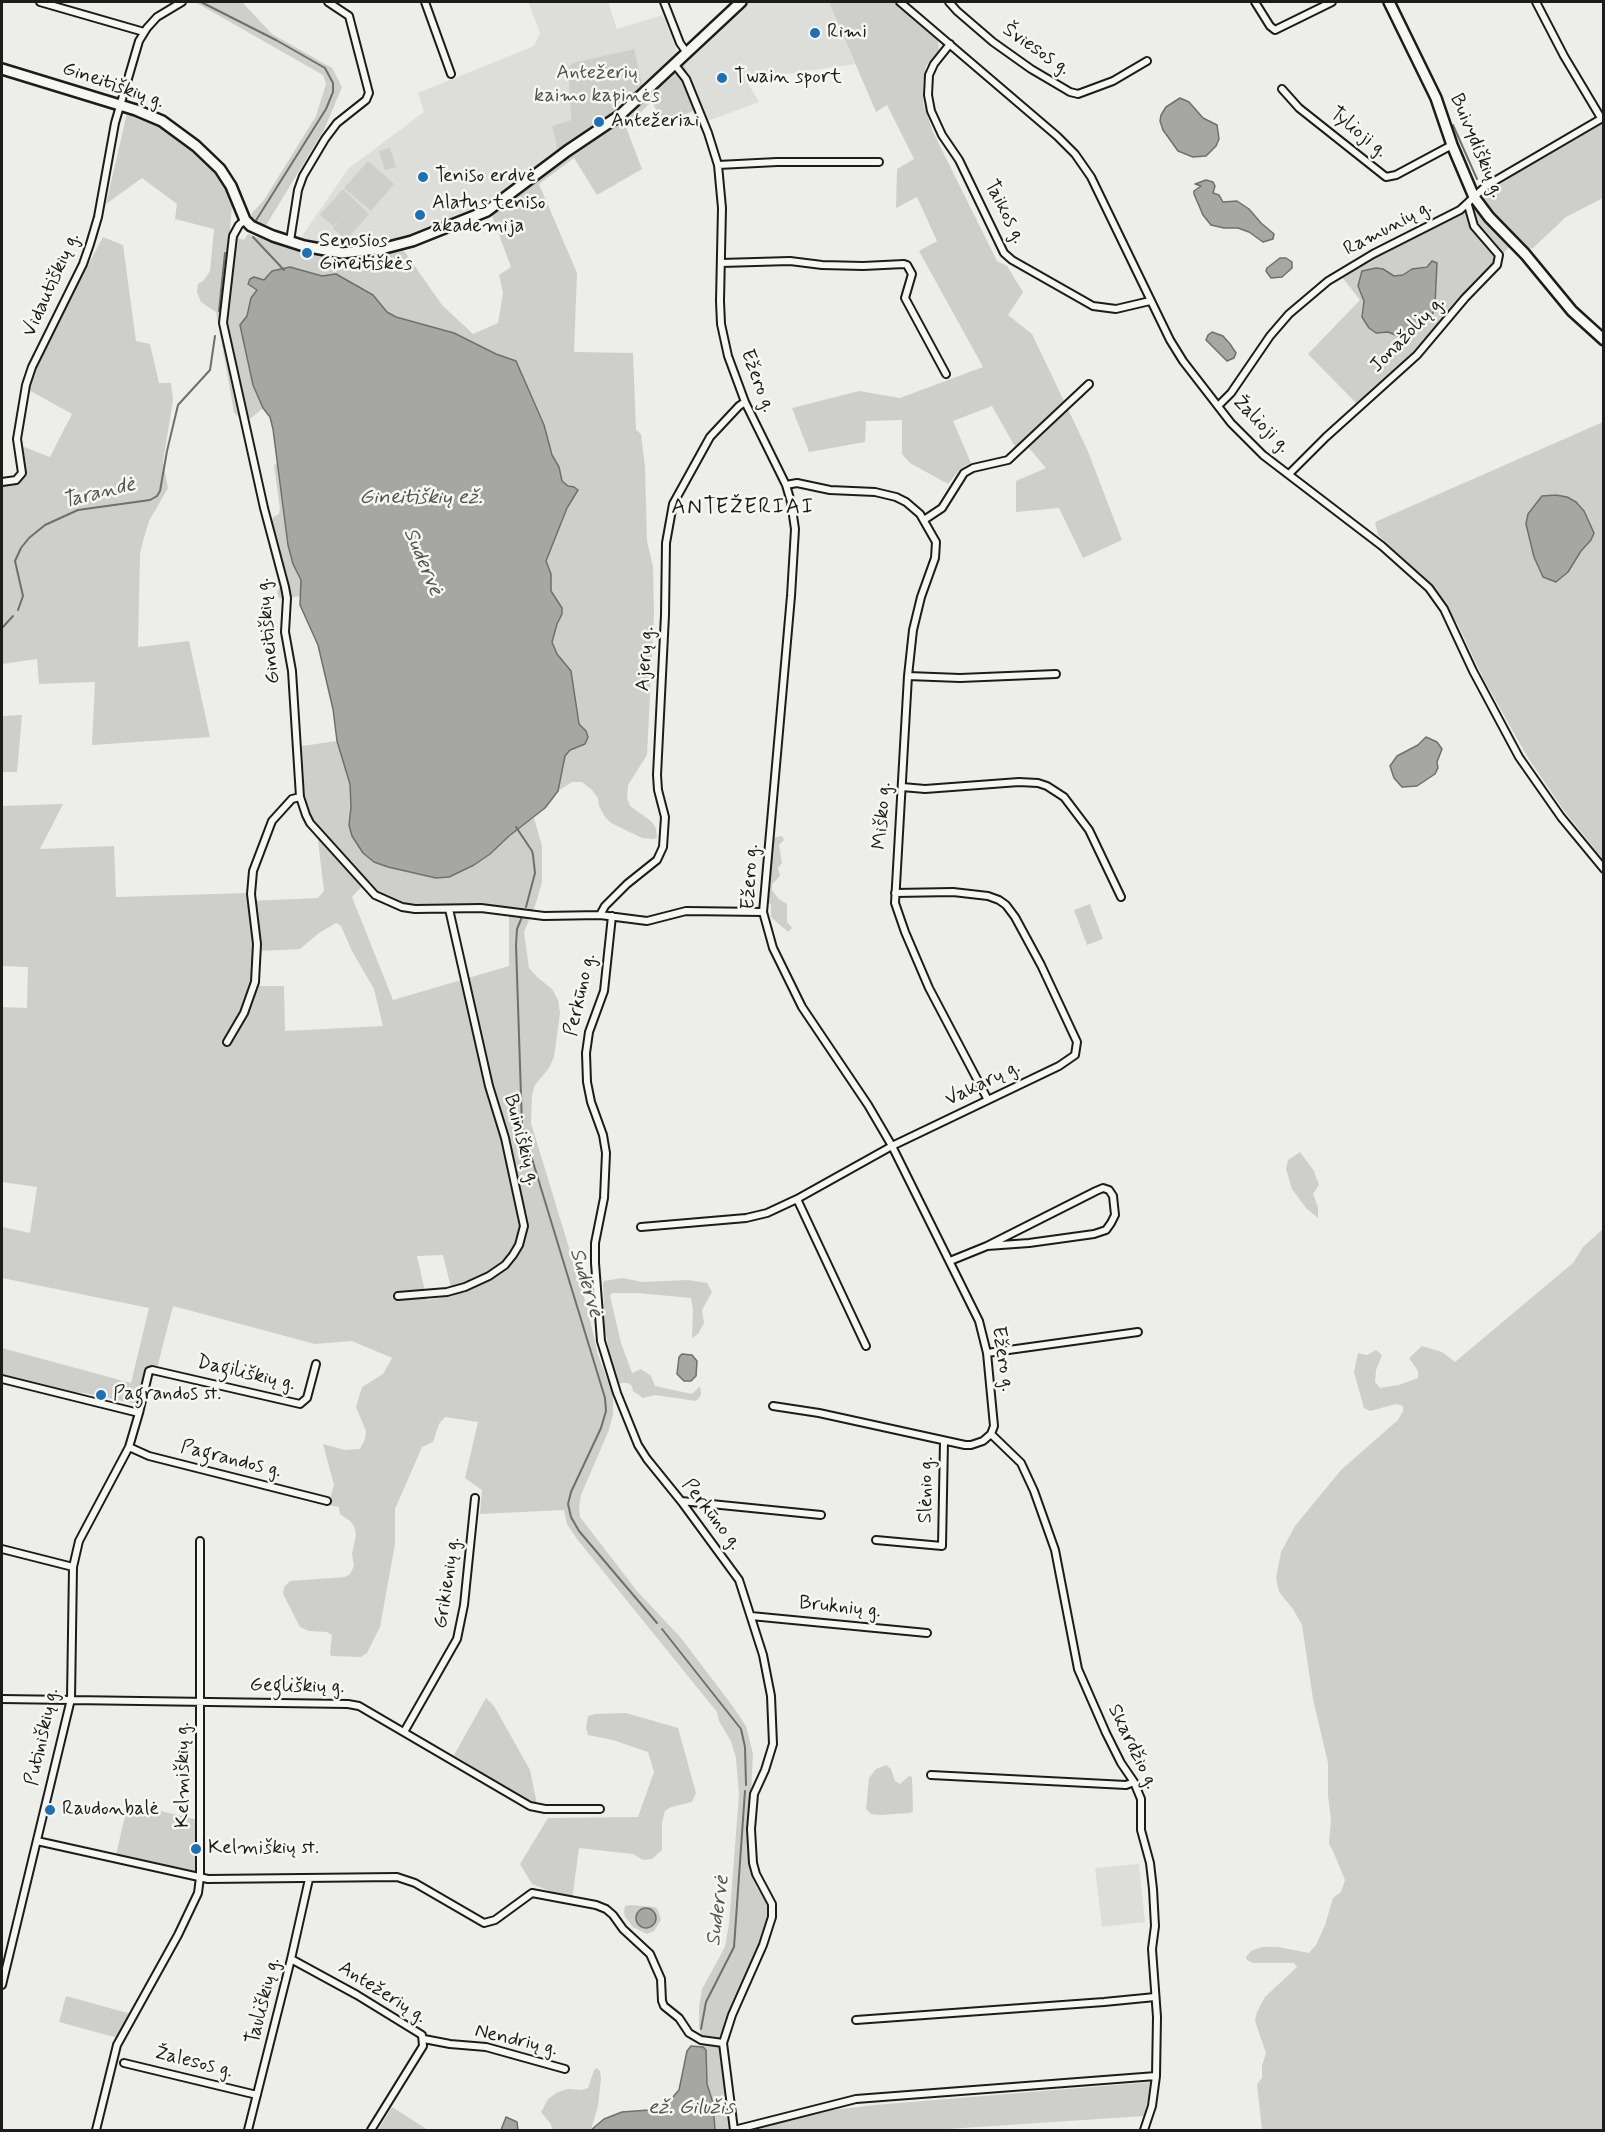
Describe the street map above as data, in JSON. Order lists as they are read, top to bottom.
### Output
{
  "streets": {
    "street": [
      "Šviesos g.",
      "Gineitiškių g.",
      "Tylioji g.",
      "Buivydiškių g.",
      "Taikos g.",
      "Ramunių g.",
      "Vidautiškių g.",
      "Jonažolių g.",
      "Ežero g.",
      "Žalioji g.",
      "Ajerų g.",
      "Miško g.",
      "Perkūno g.",
      "Vakarų g.",
      "Buiniškių g.",
      "Dagiliškių g.",
      "Pagrandos g.",
      "Slėnio g.",
      "Grikienių g.",
      "Bruknių g.",
      "Gegliškių g.",
      "Putiniškių g.",
      "Skardžio g.",
      "Kelmiškių g.",
      "Antežerių g.",
      "Tauliškių g.",
      "Nendrių g.",
      "Žalesos g."
    ]
  },
  "crossings": [
    ["Gineitiškių g.", "Vidautiškių g."],
    ["Gineitiškių g.", "Ežero g."],
    ["Gineitiškių g.", "Ajerų g."],
    ["Gineitiškių g.", "Perkūno g."],
    ["Gineitiškių g.", "Buiniškių g."],
    ["Tylioji g.", "Buivydiškių g."],
    ["Buivydiškių g.", "Ramunių g."],
    ["Buivydiškių g.", "Jonažolių g."],
    ["Taikos g.", "Žalioji g."],
    ["Ramunių g.", "Jonažolių g."],
    ["Ramunių g.", "Žalioji g."],
    ["Jonažolių g.", "Žalioji g."],
    ["Ežero g.", "Ajerų g."],
    ["Ežero g.", "Miško g."],
    ["Ežero g.", "Vakarų g."],
    ["Ežero g.", "Skardžio g."],
    ["Miško g.", "Vakarų g."],
    ["Perkūno g.", "Bruknių g."],
    ["Dagiliškių g.", "Putiniškių g."],
    ["Pagrandos g.", "Putiniškių g."],
    ["Grikienių g.", "Gegliškių g."],
    ["Gegliškių g.", "Putiniškių g."],
    ["Gegliškių g.", "Kelmiškių g."],
    ["Antežerių g.", "Tauliškių g."],
    ["Antežerių g.", "Nendrių g."],
    ["Tauliškių g.", "Žalesos g."]
  ],
  "districts": ["ANTEŽERIAI"],
  "water": [
    "Tarandė",
    "Gineitiškių ež.",
    "Sudervė",
    "ež. Gilužis"
  ],
  "parks": ["Antežerių kaimo kapinės"],
  "places": [
    "Rimi",
    "Twain sport",
    "Antežeriai",
    "Teniso erdvė",
    "Alatus teniso akademija",
    "Senosios Gineitiškės",
    "Pagrandos st.",
    "Raudonbalė",
    "Kelmiškių st."
  ]
}
